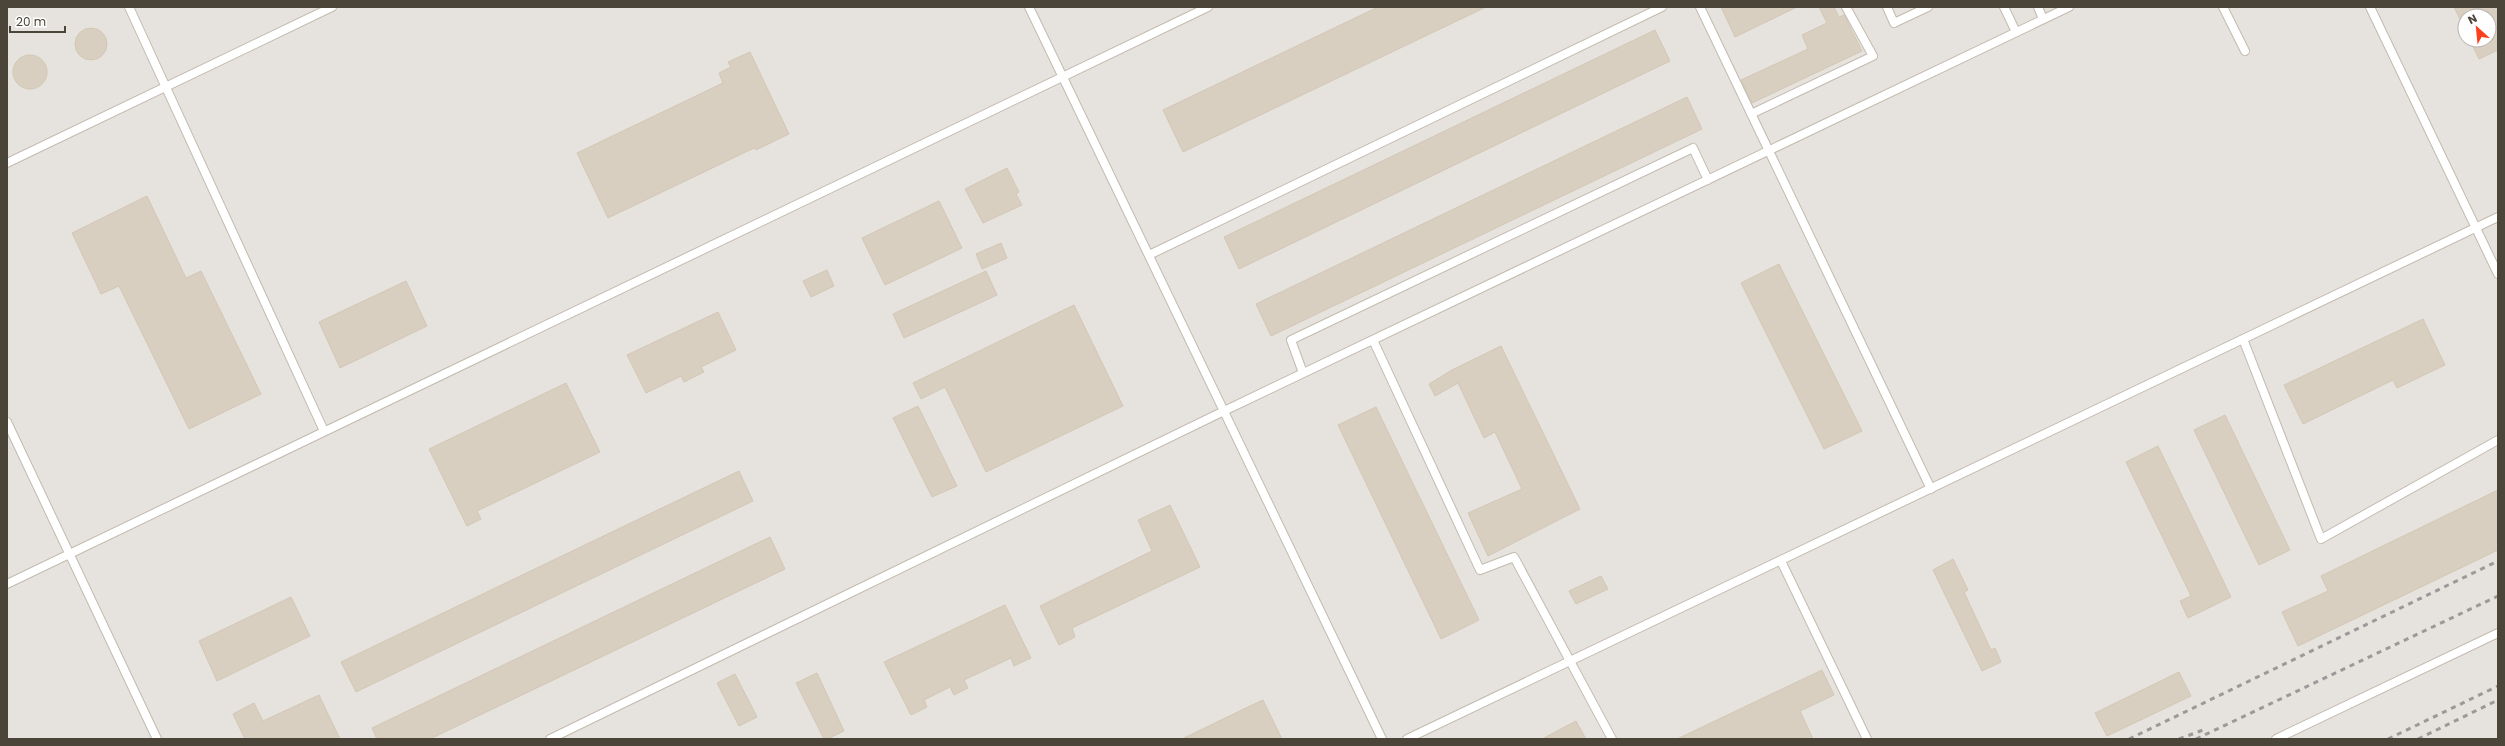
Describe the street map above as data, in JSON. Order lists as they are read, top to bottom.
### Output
{
  "scale_bar": "20 m",
  "north": "top left"
}
